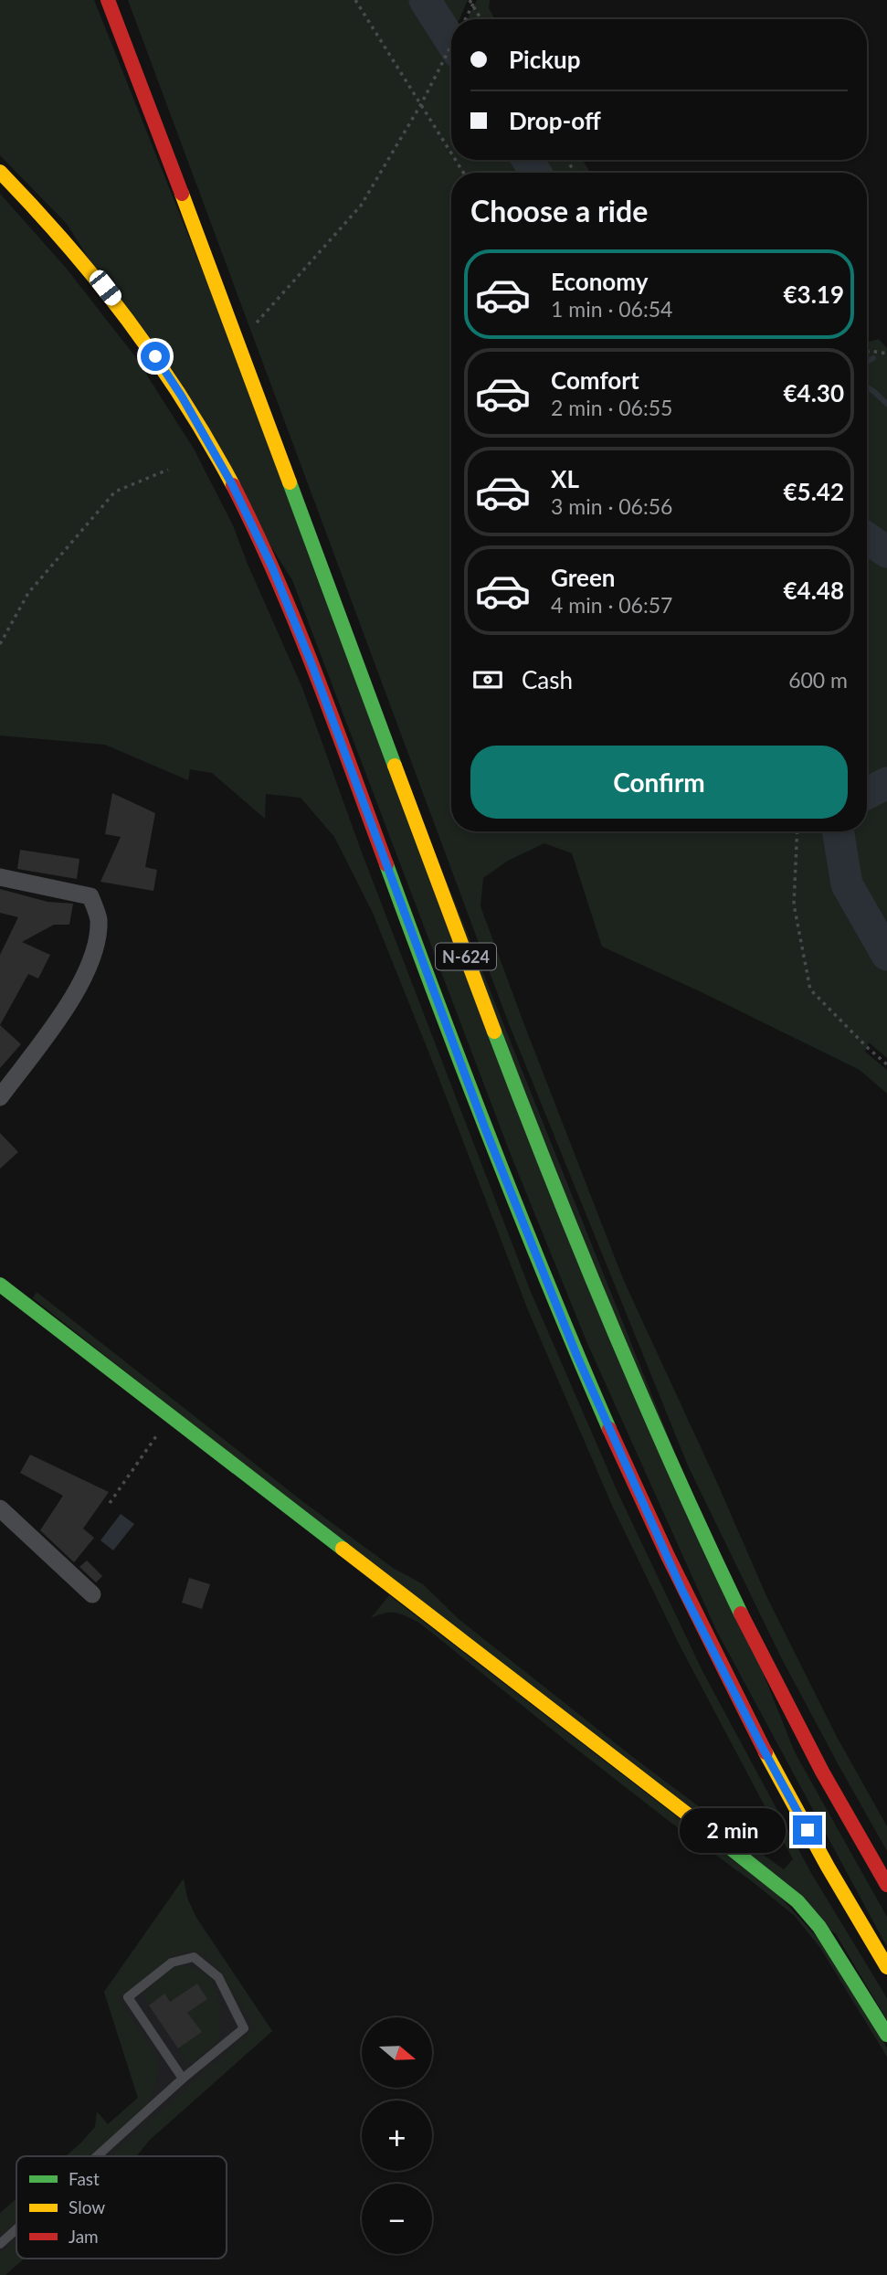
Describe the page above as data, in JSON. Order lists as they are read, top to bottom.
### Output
{
  "streets": {
    "main road": ["N-624"]
  },
  "legend": ["Fast", "Slow", "Jam"],
  "north": "right",
  "page": {
    "banner": ["Pickup", "Drop-off"],
    "heading": "Choose a ride",
    "list": [
      {
        "name": "Economy",
        "note": "1 min · 06:54",
        "value": "€3.19"
      },
      {
        "name": "Comfort",
        "note": "2 min · 06:55",
        "value": "€4.30"
      },
      {
        "name": "XL",
        "note": "3 min · 06:56",
        "value": "€5.42"
      },
      {
        "name": "Green",
        "note": "4 min · 06:57",
        "value": "€4.48"
      }
    ],
    "pay": ["Cash", "600 m"],
    "buttons": "Confirm",
    "bubble": "2 min",
    "map_buttons": ["+", "−"]
  }
}
